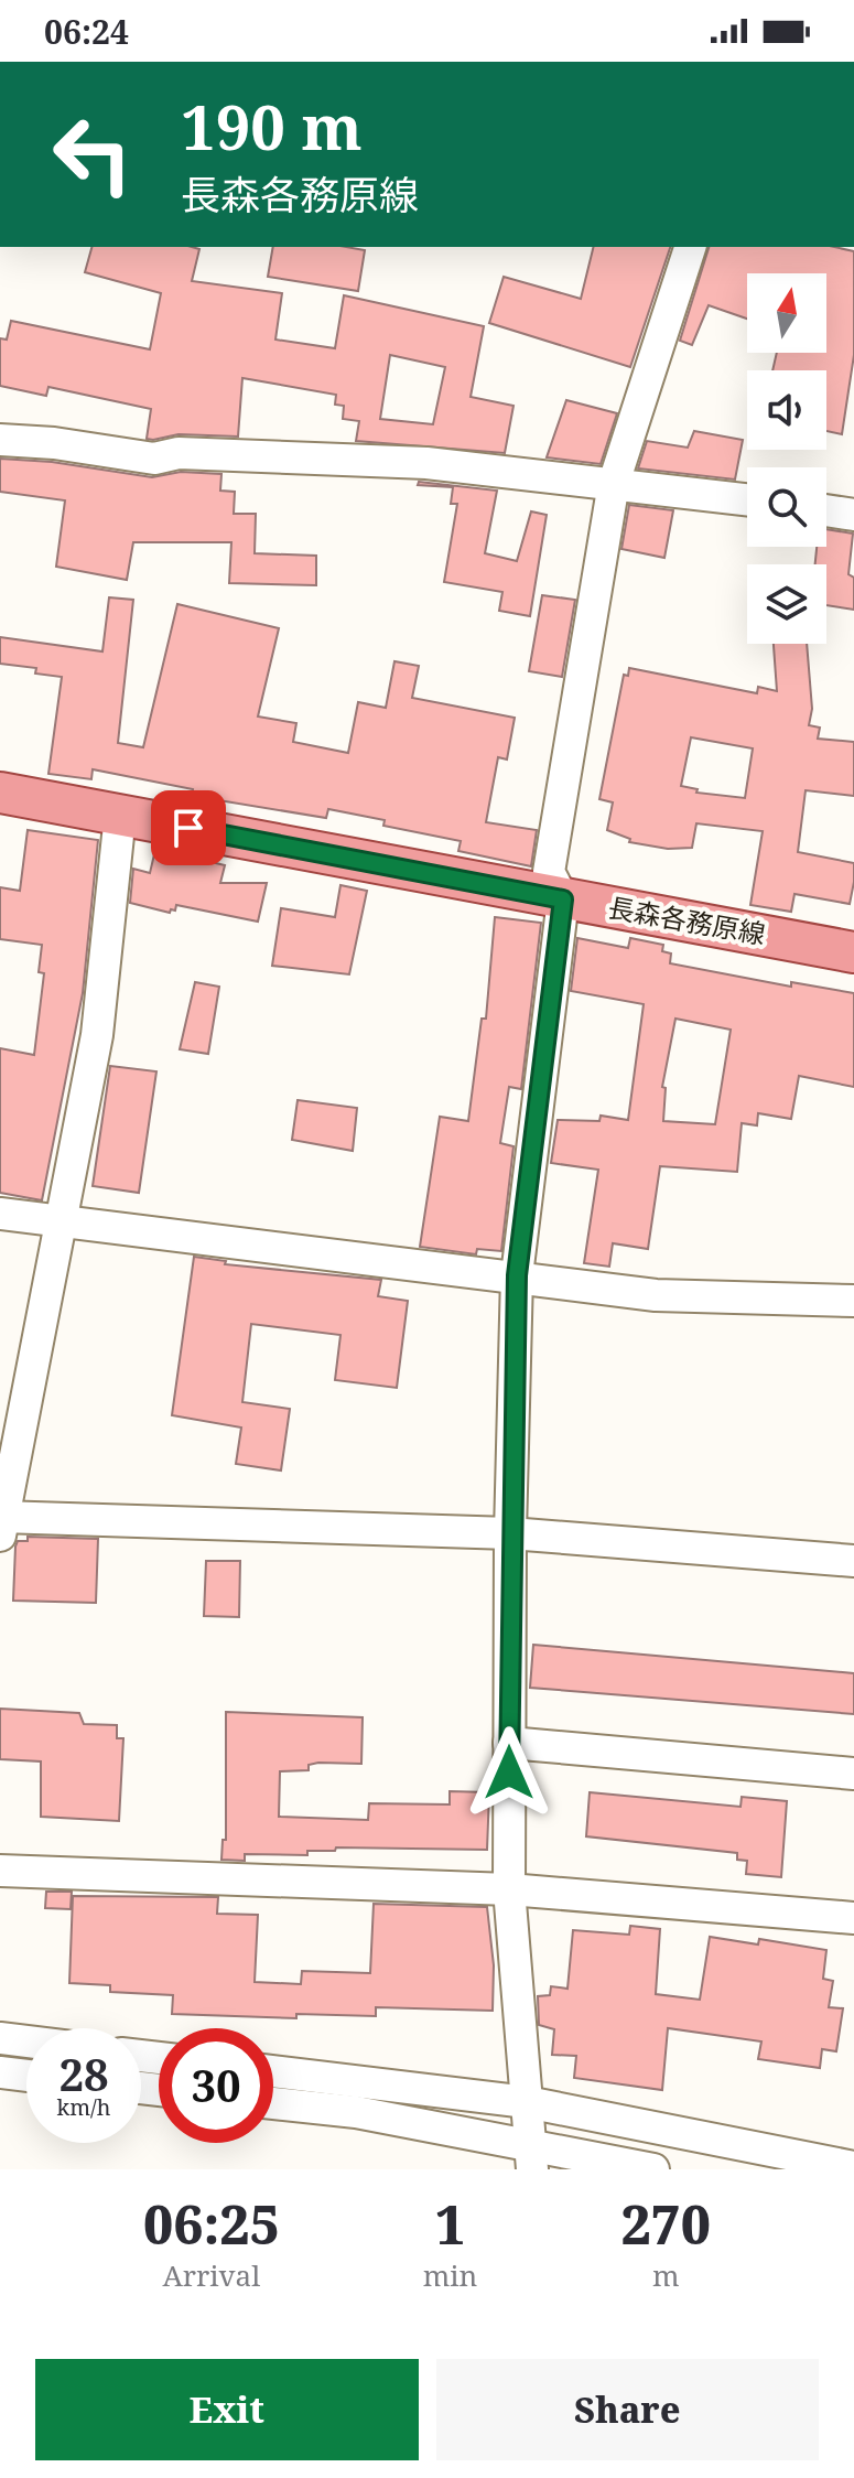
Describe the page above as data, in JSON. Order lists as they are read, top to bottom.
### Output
{
  "streets": {
    "main road": ["長森各務原線"]
  },
  "north": "top",
  "page": {
    "status": "06:24",
    "turn": ["190 m", "長森各務原線"],
    "speed": "28 km/h",
    "limit": "30",
    "eta": [
      "06:25",
      "Arrival",
      "1",
      "min",
      "270",
      "m"
    ],
    "buttons": ["Exit", "Share"]
  }
}
